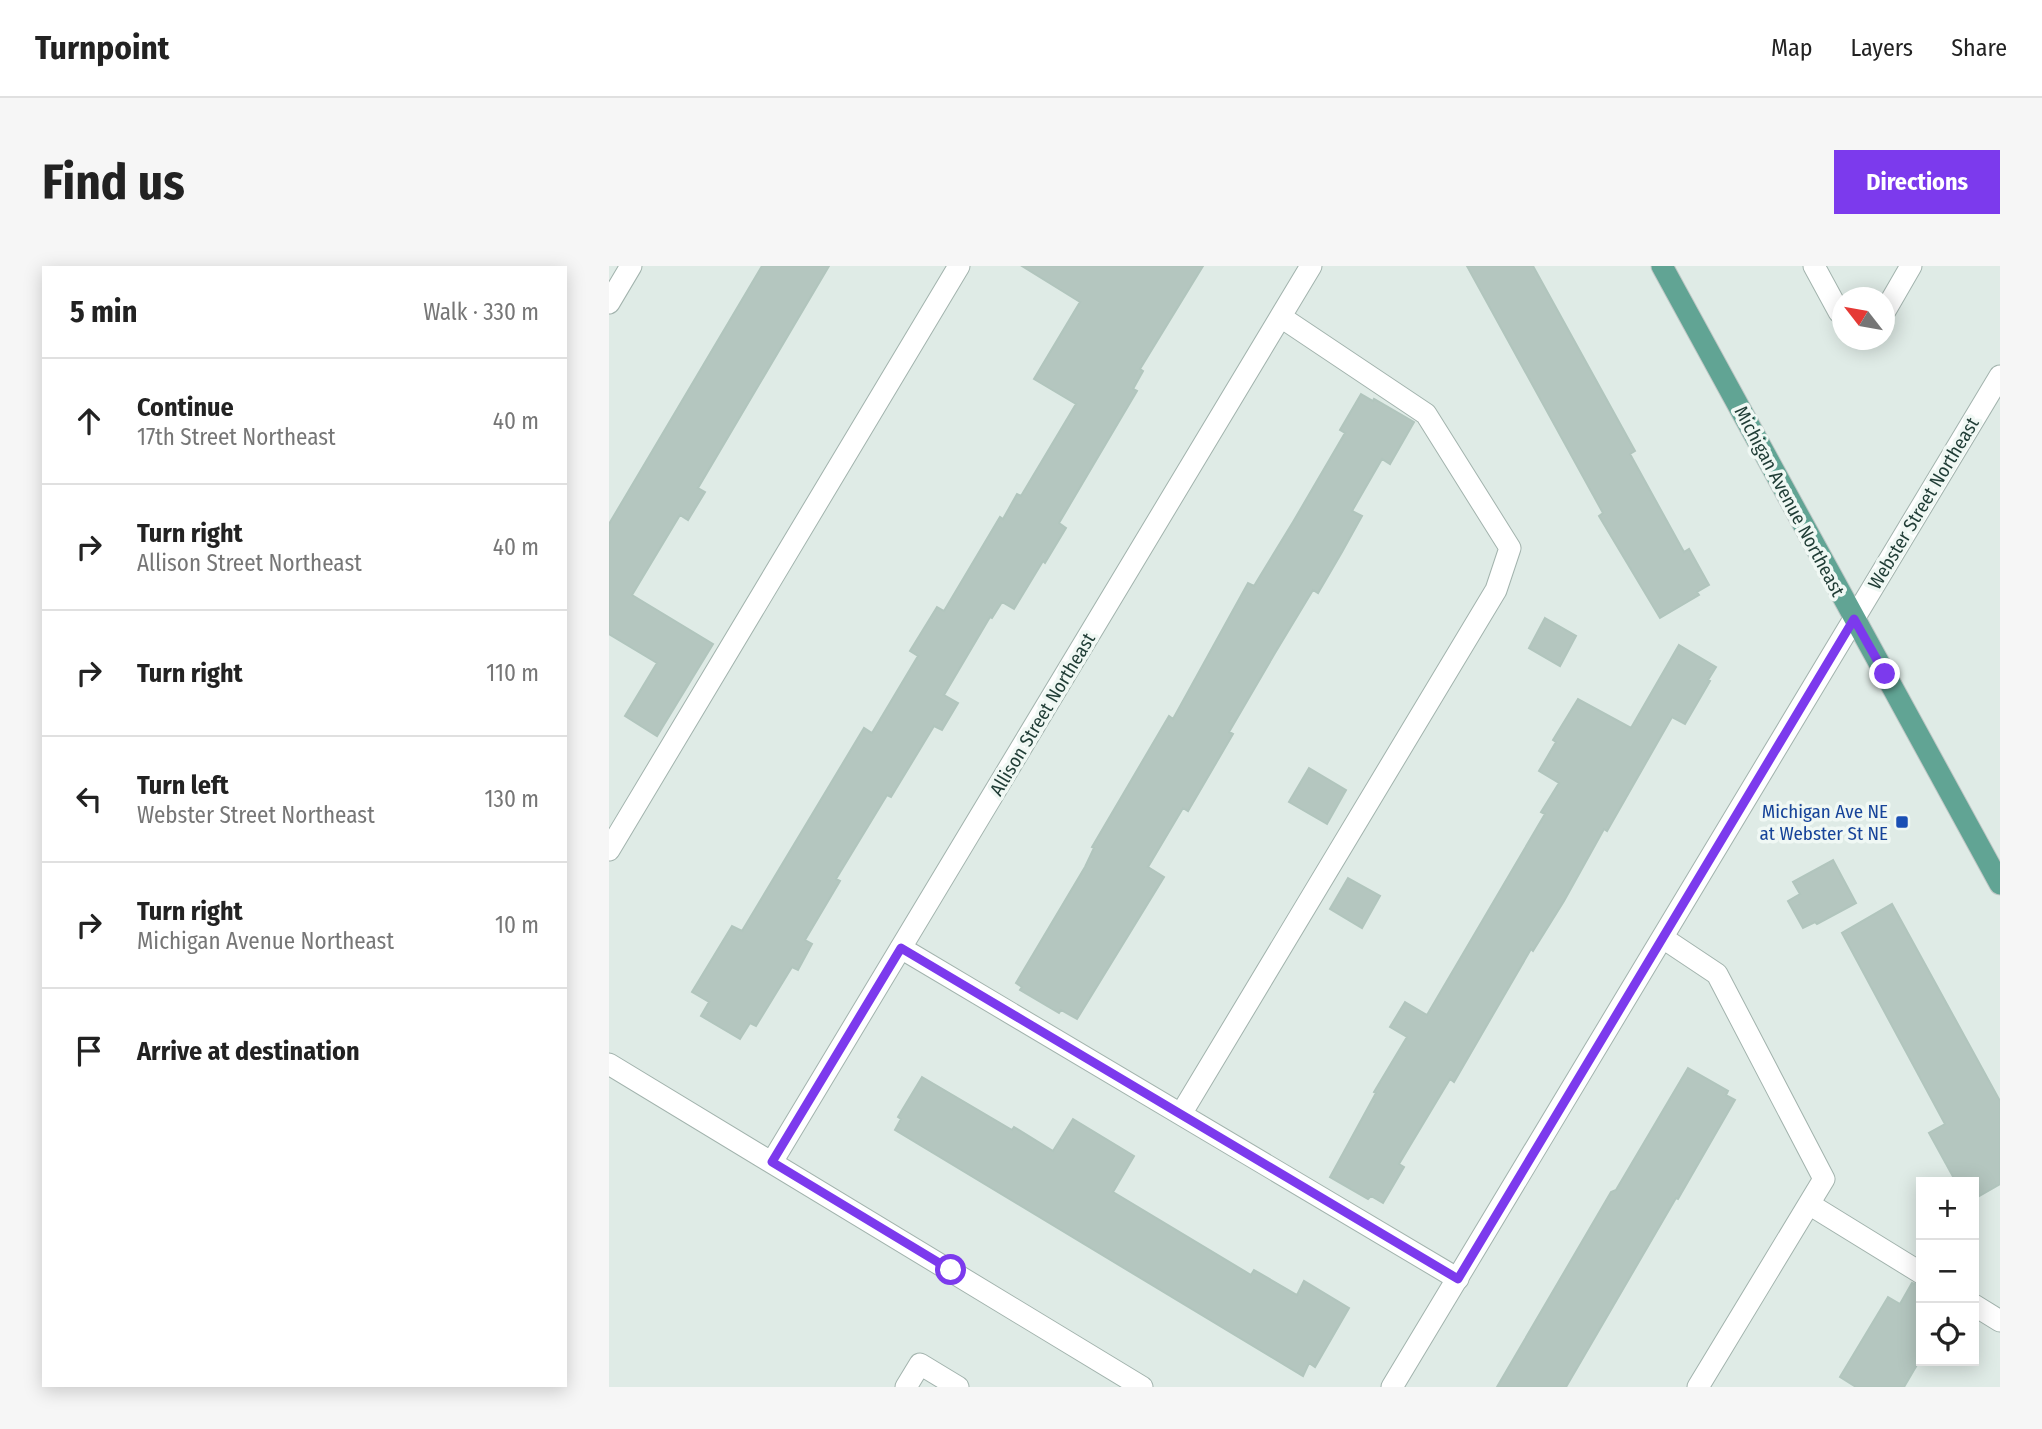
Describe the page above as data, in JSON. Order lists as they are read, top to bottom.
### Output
{
  "streets": {
    "main road": ["Michigan Avenue Northeast"],
    "street": ["Webster Street Northeast", "Allison Street Northeast"]
  },
  "crossings": [
    ["Michigan Avenue Northeast", "Webster Street Northeast"]
  ],
  "places": {
    "transit": ["Michigan Ave NE at Webster St NE"]
  },
  "north": "top left",
  "page": {
    "header": "Turnpoint",
    "nav": ["Map", "Layers", "Share"],
    "buttons": "Directions",
    "title": "Find us",
    "heading": ["5 min", "Walk · 330 m"],
    "list": [
      ["Continue", "17th Street Northeast", "40 m"],
      ["Turn right", "Allison Street Northeast", "40 m"],
      ["Turn right", "110 m"],
      ["Turn left", "Webster Street Northeast", "130 m"],
      ["Turn right", "Michigan Avenue Northeast", "10 m"],
      "Arrive at destination"
    ],
    "map_buttons": ["+", "−"]
  }
}
